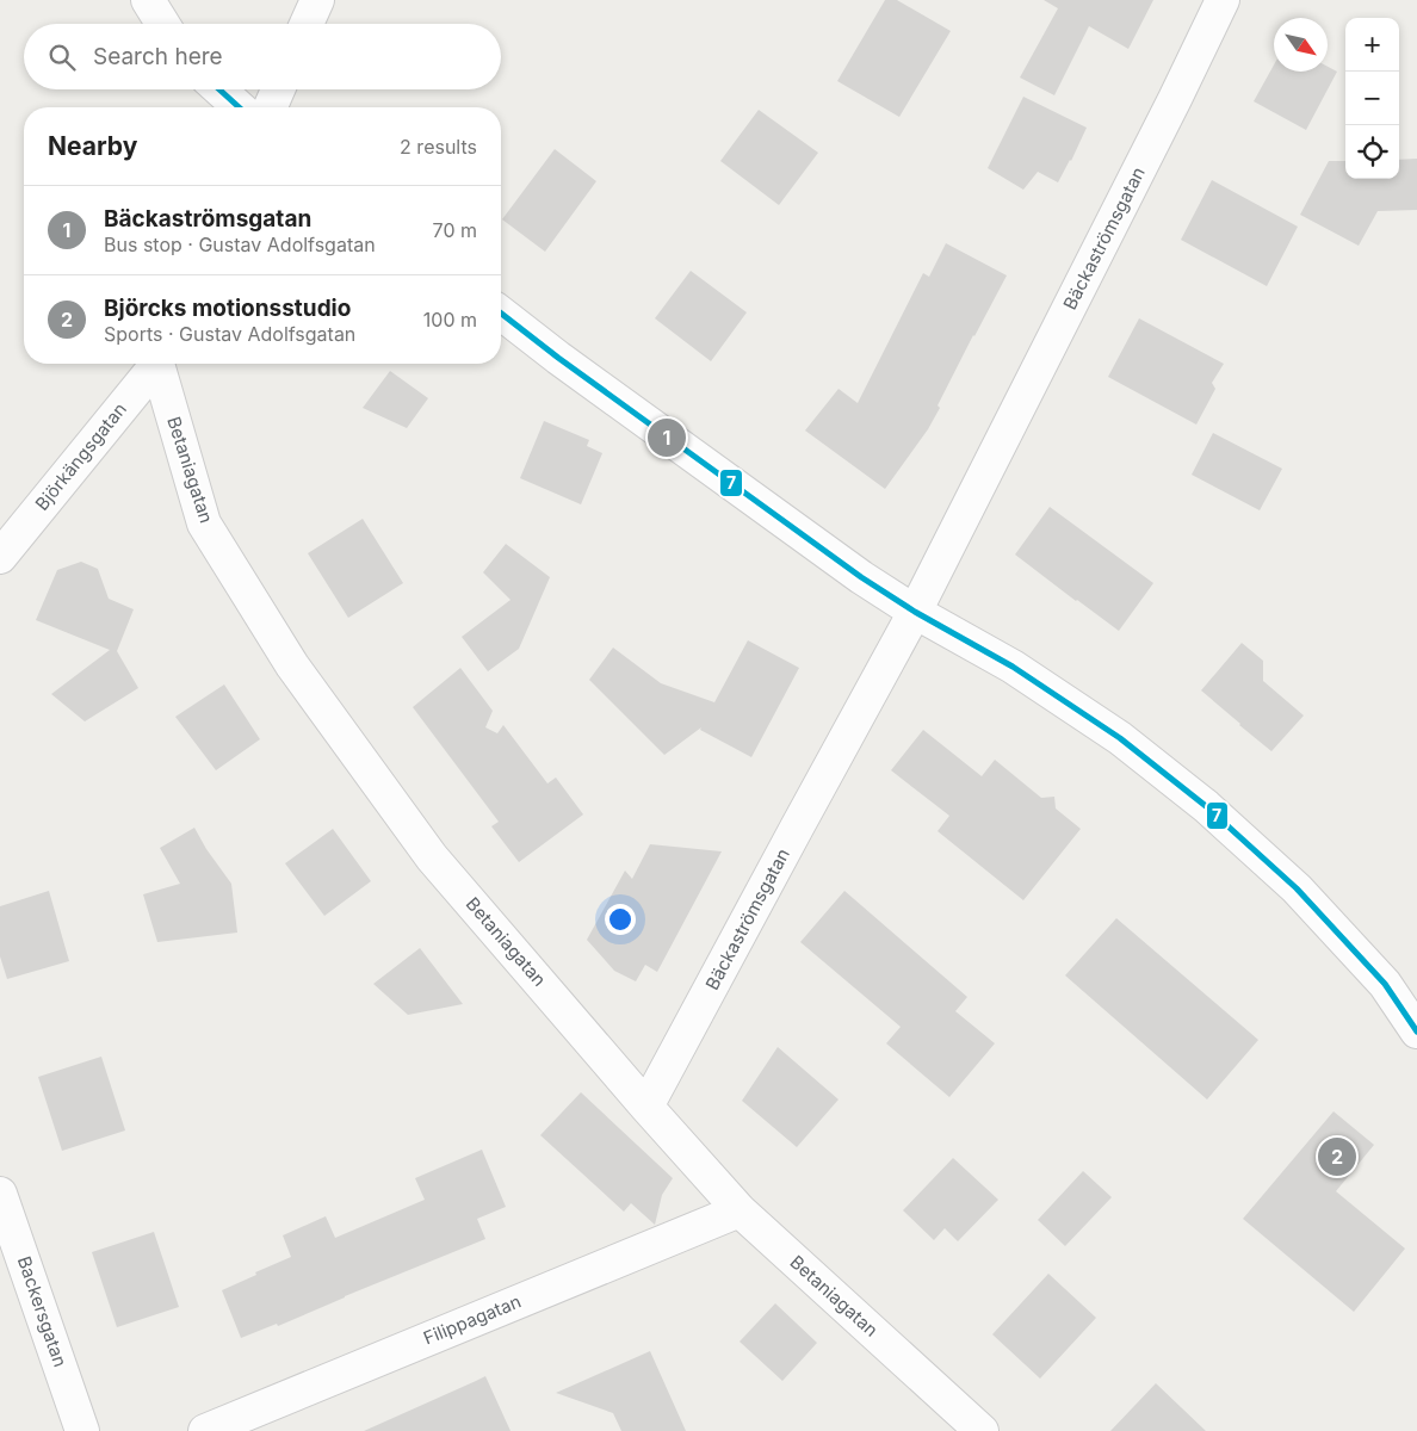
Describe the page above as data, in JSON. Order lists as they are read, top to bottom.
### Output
{
  "streets": {
    "street": [
      "Bäckaströmsgatan",
      "Björkängsgatan",
      "Betaniagatan",
      "Backersgatan",
      "Filippagatan"
    ]
  },
  "crossings": [
    ["Bäckaströmsgatan", "Betaniagatan"],
    ["Betaniagatan", "Filippagatan"]
  ],
  "lines": ["transit line 7"],
  "north": "bottom right",
  "page": {
    "map_buttons": ["+", "−"],
    "search": "Search here",
    "heading": ["Nearby", "2 results"],
    "list": [
      {
        "mark": "1",
        "name": "Bäckaströmsgatan",
        "note": "Bus stop · Gustav Adolfsgatan",
        "value": "70 m"
      },
      {
        "mark": "2",
        "name": "Björcks motionsstudio",
        "note": "Sports · Gustav Adolfsgatan",
        "value": "100 m"
      }
    ],
    "pins": ["1", "2"]
  }
}
